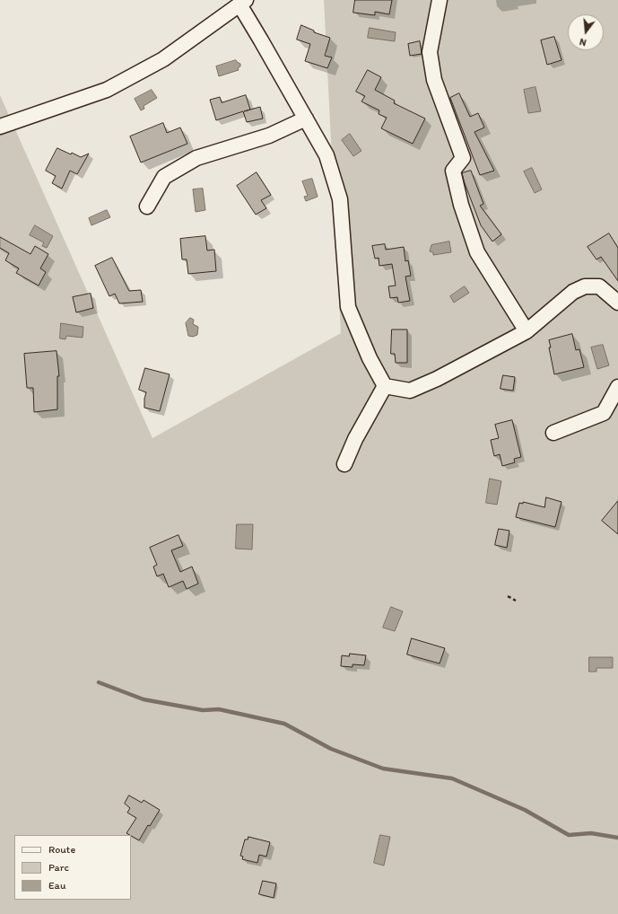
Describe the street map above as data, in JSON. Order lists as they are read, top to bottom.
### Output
{
  "legend": ["Route", "Parc", "Eau"],
  "north": "bottom"
}
